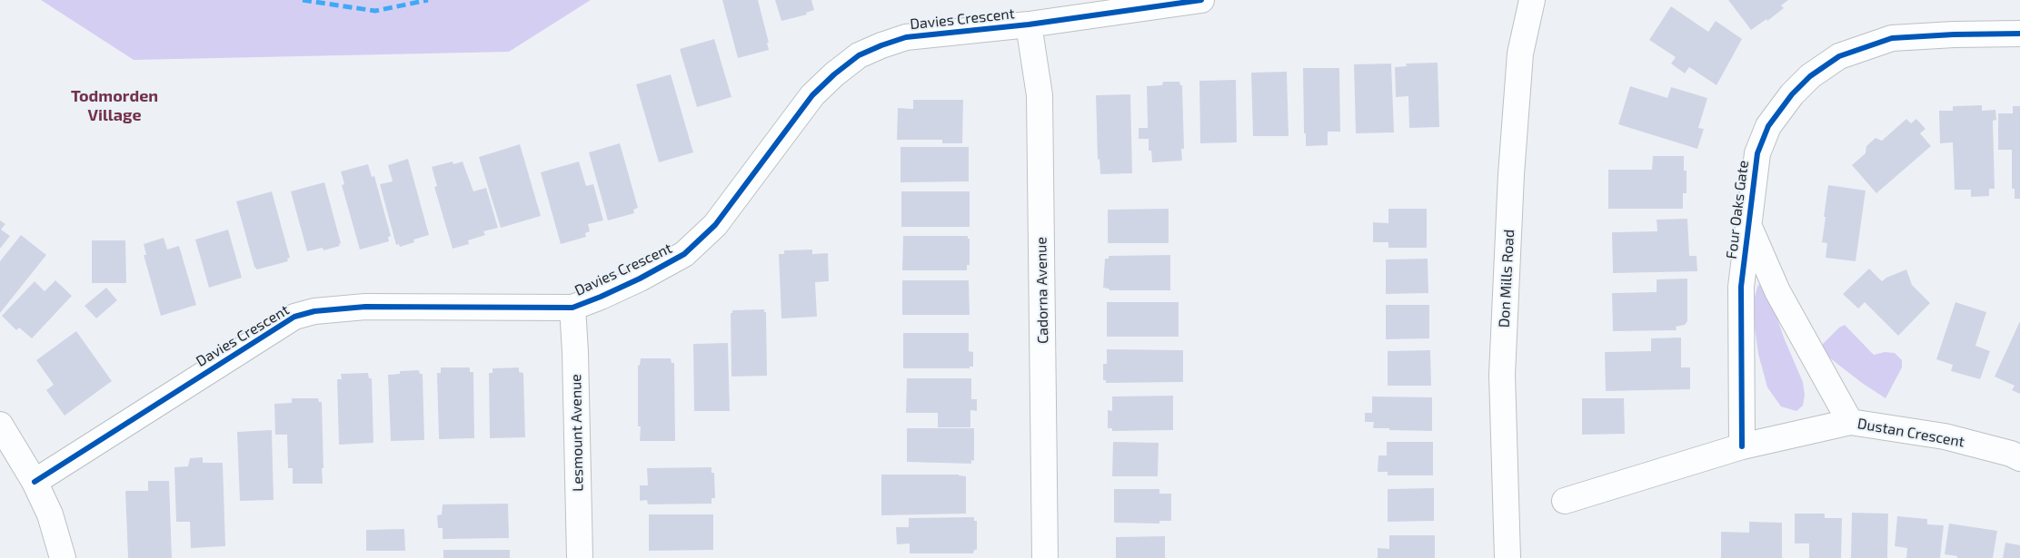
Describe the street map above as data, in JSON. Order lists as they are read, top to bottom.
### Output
{
  "streets": {
    "street": [
      "Davies Crescent",
      "Four Oaks Gate",
      "Don Mills Road",
      "Cadorna Avenue",
      "Lesmount Avenue",
      "Dustan Crescent"
    ]
  },
  "crossings": [
    ["Davies Crescent", "Cadorna Avenue"],
    ["Davies Crescent", "Lesmount Avenue"],
    ["Four Oaks Gate", "Dustan Crescent"]
  ],
  "districts": ["Todmorden Village"]
}
